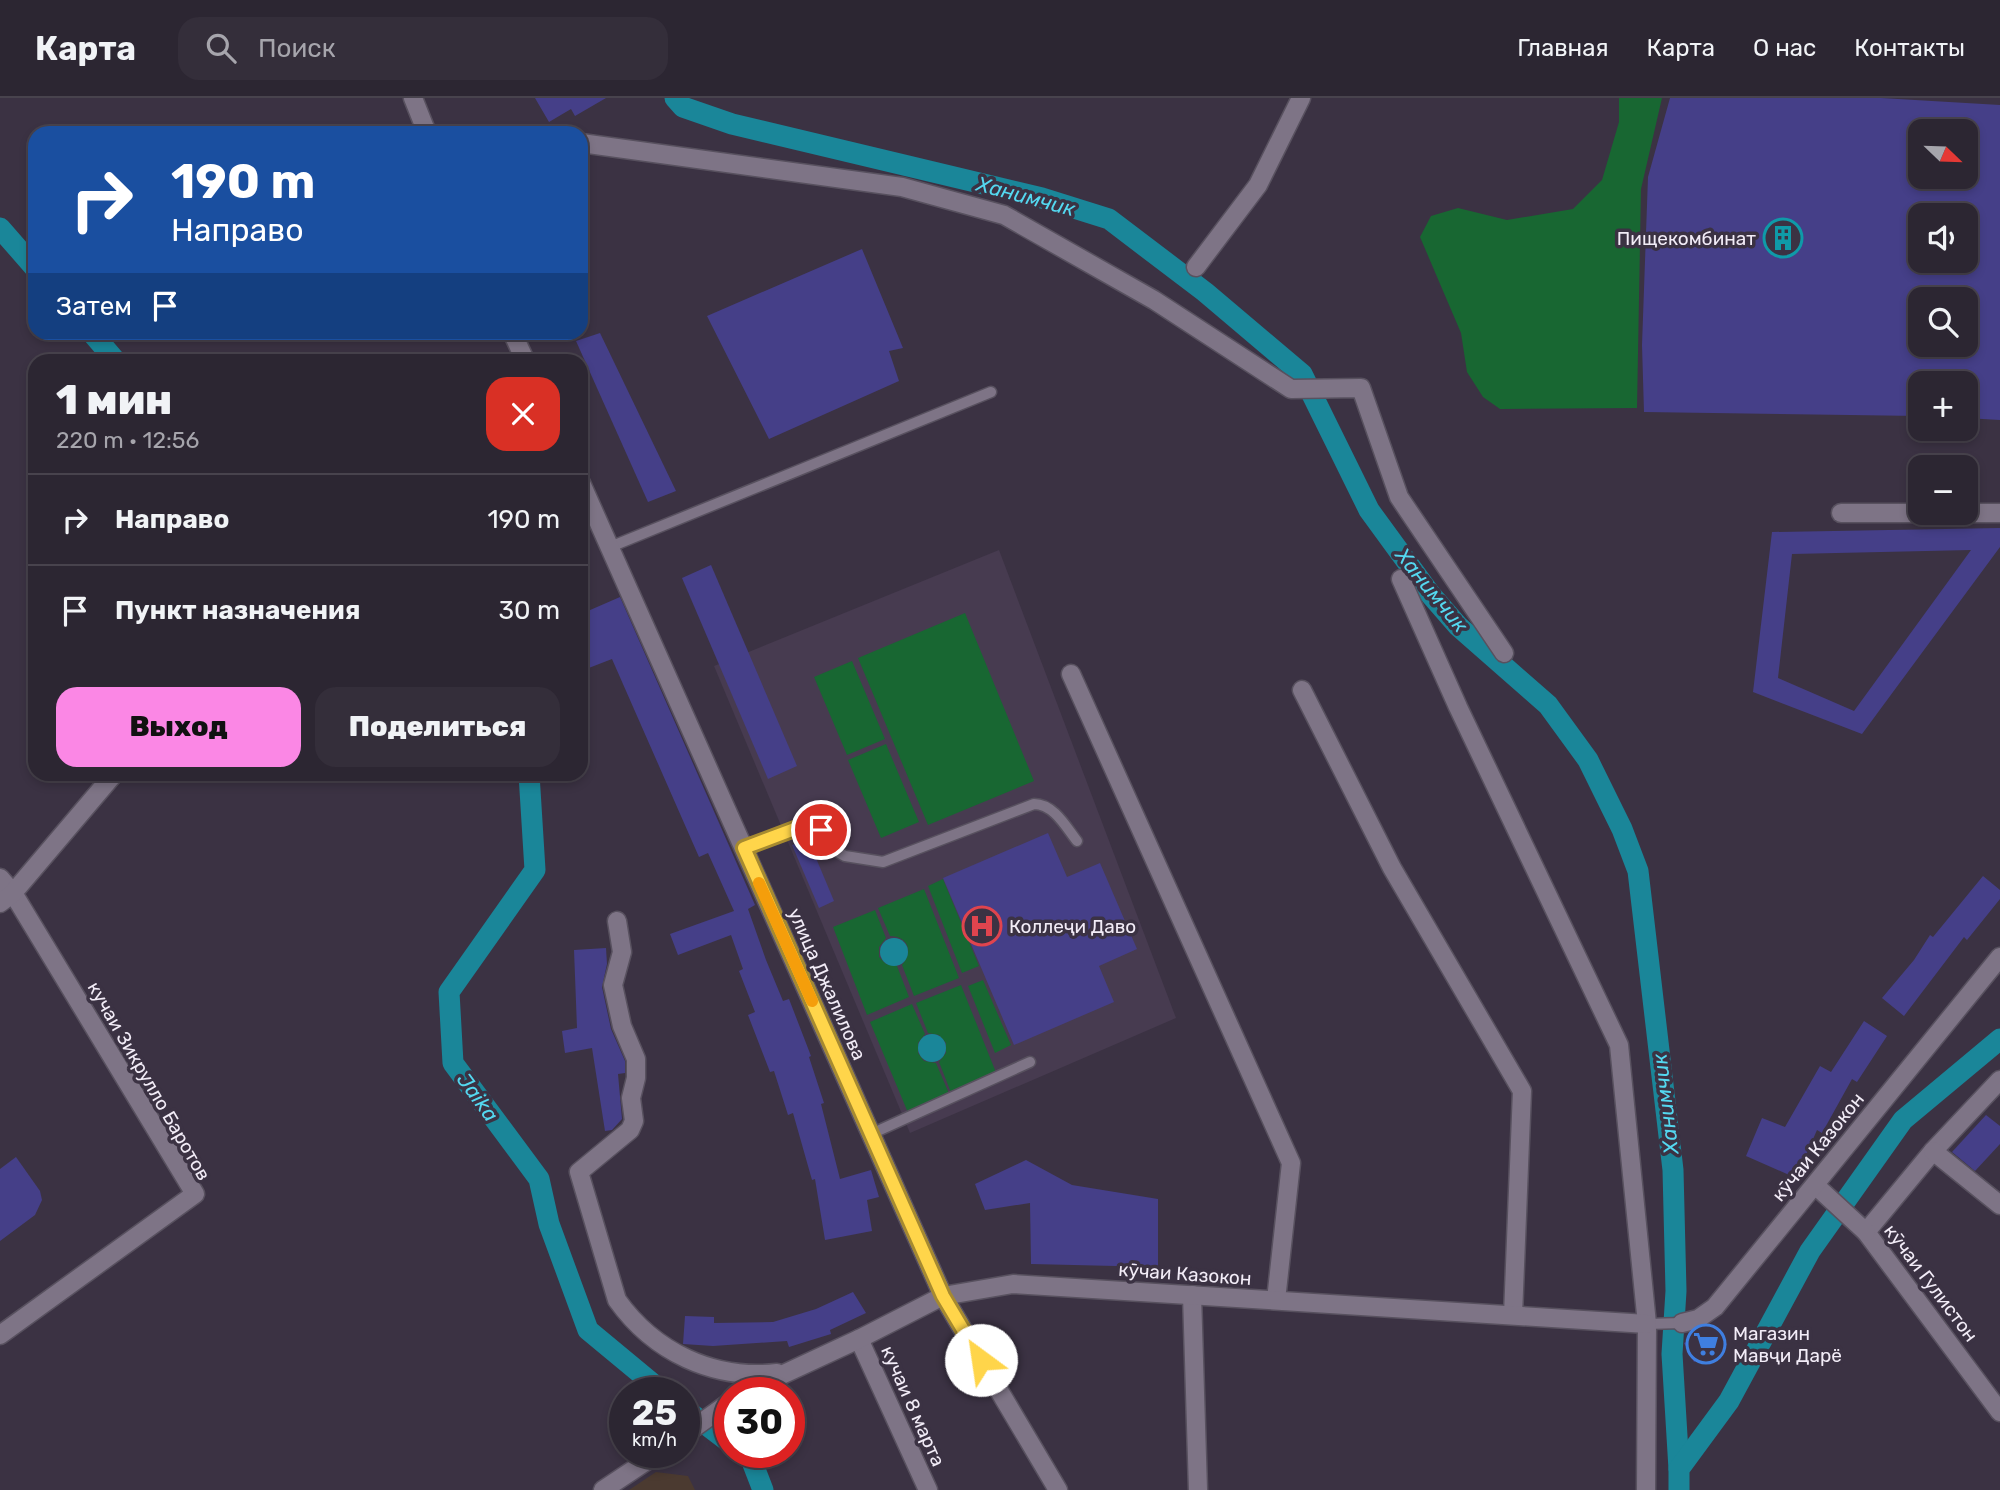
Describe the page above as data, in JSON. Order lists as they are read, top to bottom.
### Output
{
  "streets": {
    "street": [
      "улица Джалилова",
      "кучаи Зикрулло Баротов",
      "кӯчаи Казокон",
      "кӯчаи Гулистон",
      "кучаи 8 марта"
    ]
  },
  "crossings": [
    ["улица Джалилова", "кӯчаи Казокон"],
    ["кӯчаи Казокон", "кучаи 8 марта"]
  ],
  "water": ["Ханимчик", "Jaika"],
  "places": {
    "building": ["Пищекомбинат"],
    "hospital": ["Коллеҷи Даво"],
    "supermarket": ["Магазин Мавҷи Дарё"]
  },
  "north": "bottom right",
  "page": {
    "header": "Карта",
    "search": "Поиск",
    "nav": [
      "Главная",
      "Карта",
      "О нас",
      "Контакты"
    ],
    "map_buttons": ["+", "−"],
    "turn": ["190 m", "Направо"],
    "then": "Затем",
    "heading": ["1 мин", "220 m · 12:56"],
    "list": [
      {
        "name": "Направо",
        "value": "190 m"
      },
      {
        "name": "Пункт назначения",
        "value": "30 m"
      }
    ],
    "buttons": ["Выход", "Поделиться"],
    "speed": "25 km/h",
    "limit": "30"
  }
}
